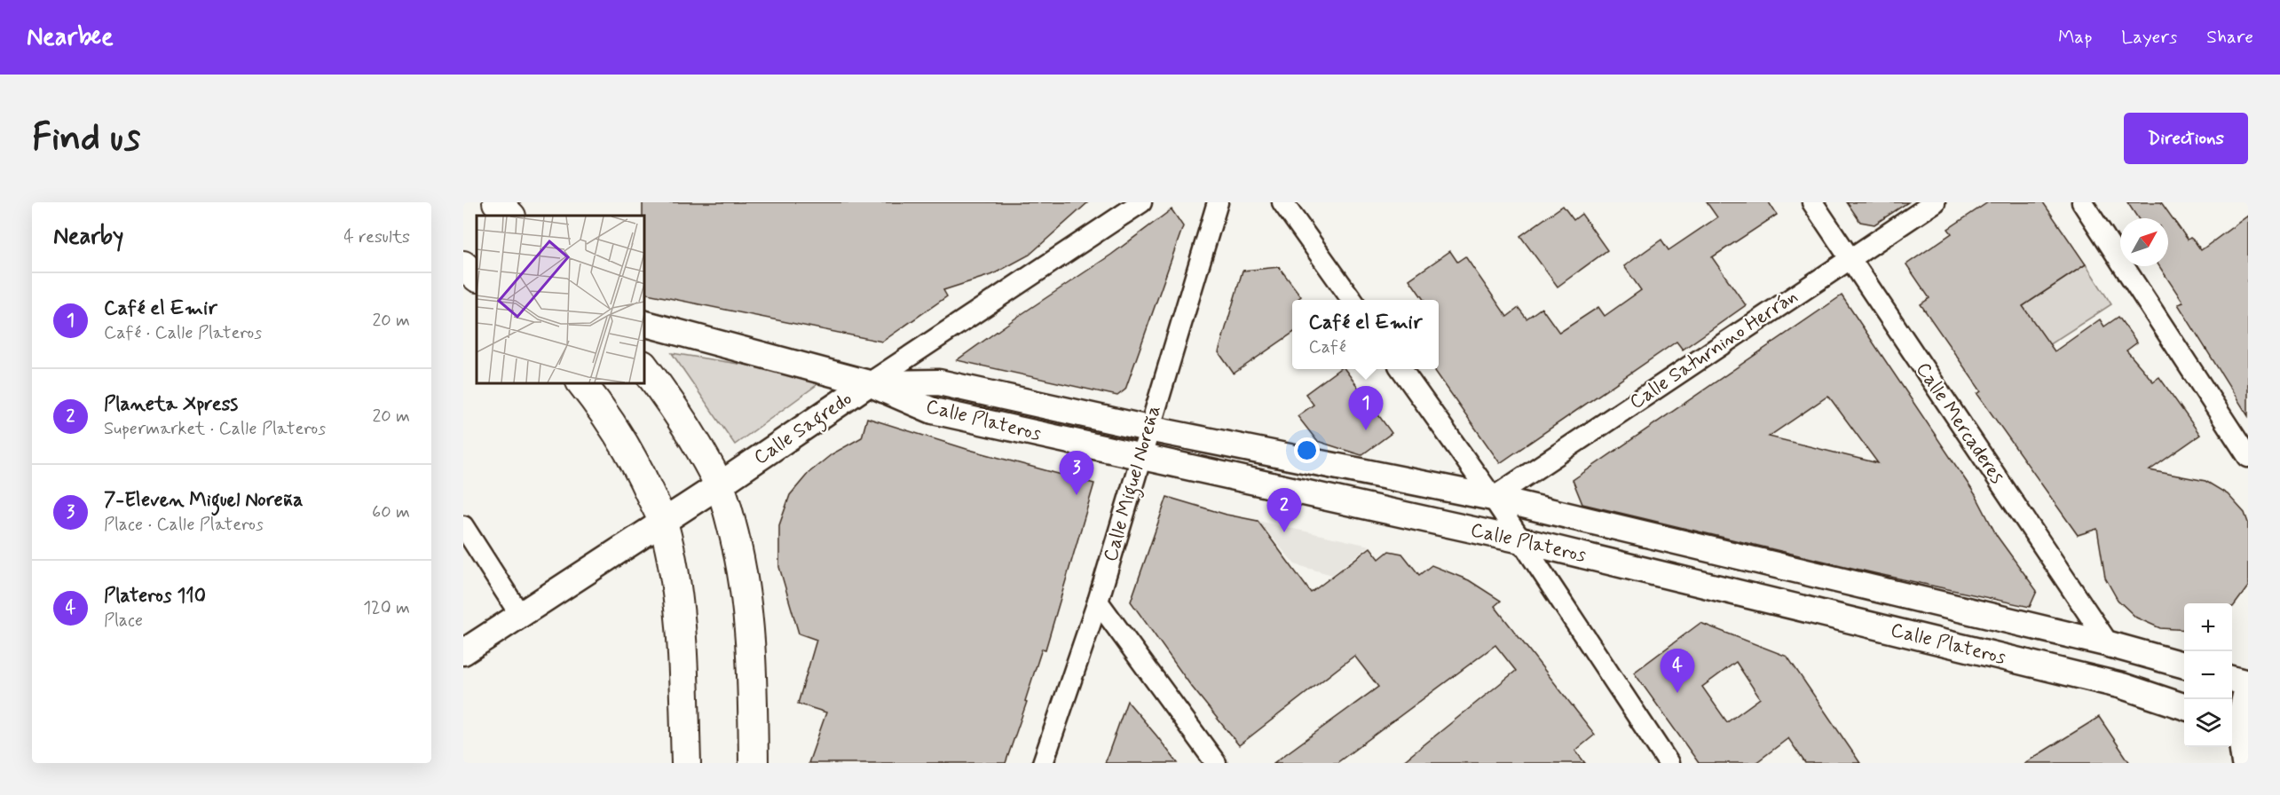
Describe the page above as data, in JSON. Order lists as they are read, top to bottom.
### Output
{
  "streets": {
    "street": [
      "Calle Saturnino Herrán",
      "Calle Plateros",
      "Calle Mercaderes",
      "Calle Sagredo",
      "Calle Miguel Noreña"
    ]
  },
  "crossings": [
    ["Calle Saturnino Herrán", "Calle Plateros"],
    ["Calle Saturnino Herrán", "Calle Mercaderes"],
    ["Calle Plateros", "Calle Mercaderes"],
    ["Calle Plateros", "Calle Sagredo"],
    ["Calle Plateros", "Calle Miguel Noreña"]
  ],
  "north": "top right",
  "page": {
    "header": "Nearbee",
    "nav": ["Map", "Layers", "Share"],
    "buttons": "Directions",
    "title": "Find us",
    "heading": ["Nearby", "4 results"],
    "list": [
      {
        "mark": "1",
        "name": "Café el Emir",
        "note": "Café · Calle Plateros",
        "value": "20 m"
      },
      {
        "mark": "2",
        "name": "Planeta Xpress",
        "note": "Supermarket · Calle Plateros",
        "value": "20 m"
      },
      {
        "mark": "3",
        "name": "7-Eleven Miguel Noreña",
        "note": "Place · Calle Plateros",
        "value": "60 m"
      },
      {
        "mark": "4",
        "name": "Plateros 110",
        "note": "Place",
        "value": "120 m"
      }
    ],
    "popup": ["Café el Emir", "Café"],
    "pins": [
      "1",
      "3",
      "2",
      "4"
    ],
    "map_buttons": ["+", "−"]
  }
}
